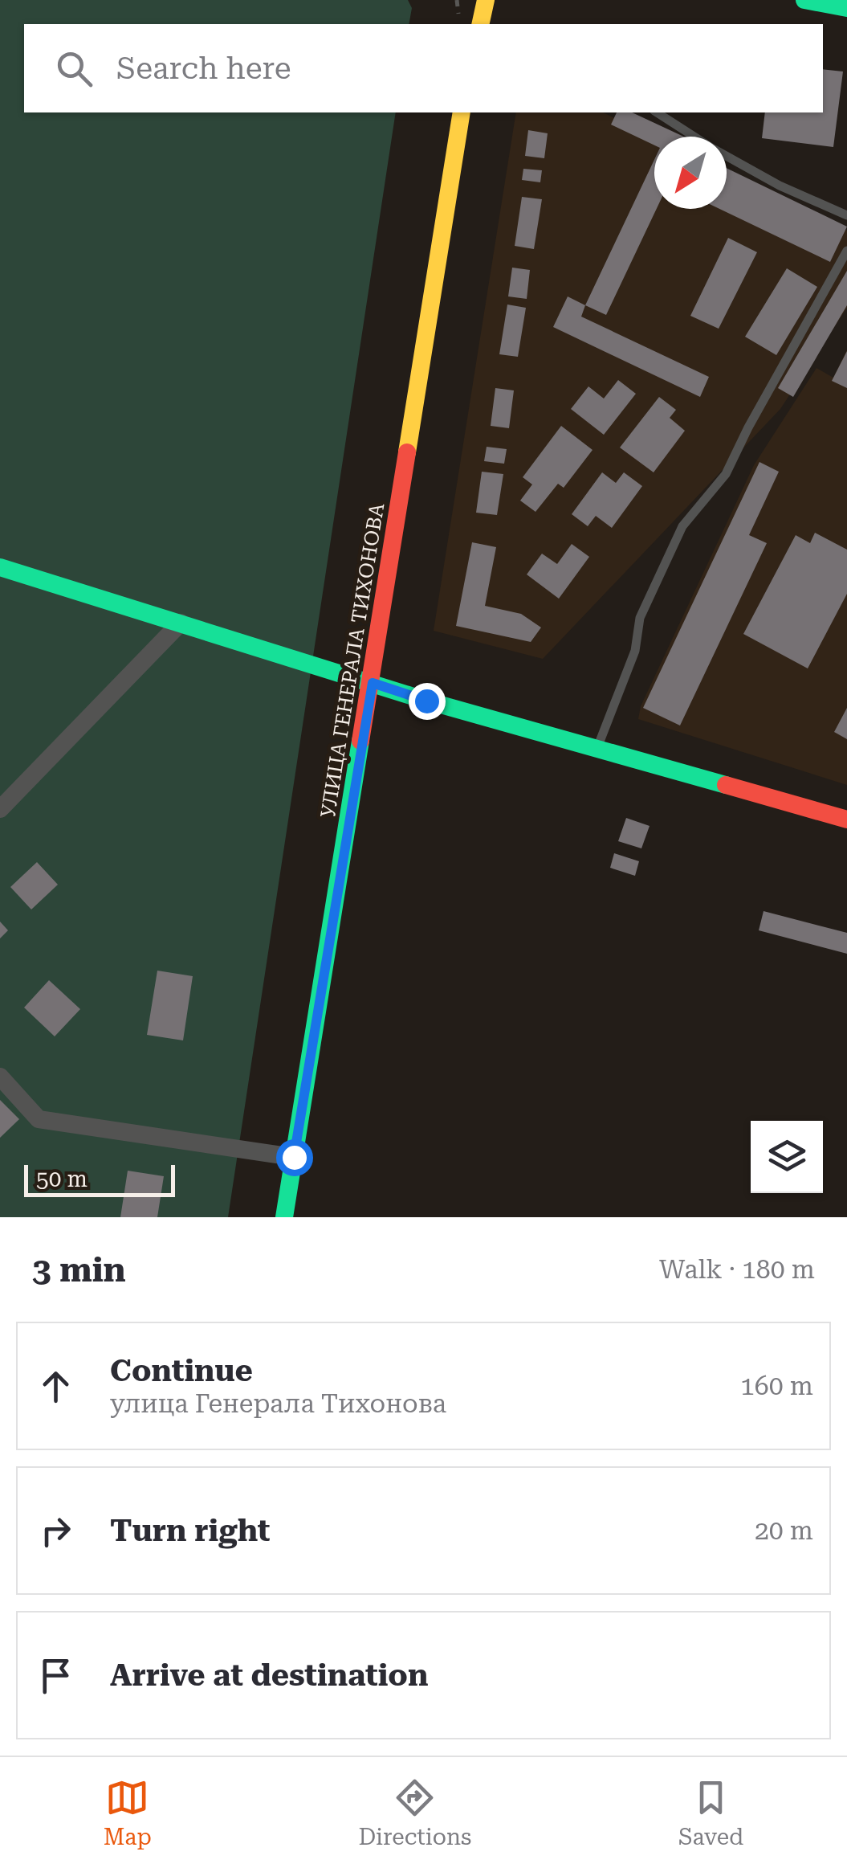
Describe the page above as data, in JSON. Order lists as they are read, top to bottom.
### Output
{
  "streets": {
    "main road": ["УЛИЦА ГЕНЕРАЛА ТИХОНОВА"]
  },
  "scale_bar": "50 m",
  "north": "bottom left",
  "page": {
    "search": "Search here",
    "scale": "50 m",
    "heading": ["3 min", "Walk · 180 m"],
    "list": [
      ["Continue", "улица Генерала Тихонова", "160 m"],
      ["Turn right", "20 m"],
      "Arrive at destination"
    ],
    "nav": ["Map", "Directions", "Saved"]
  }
}
